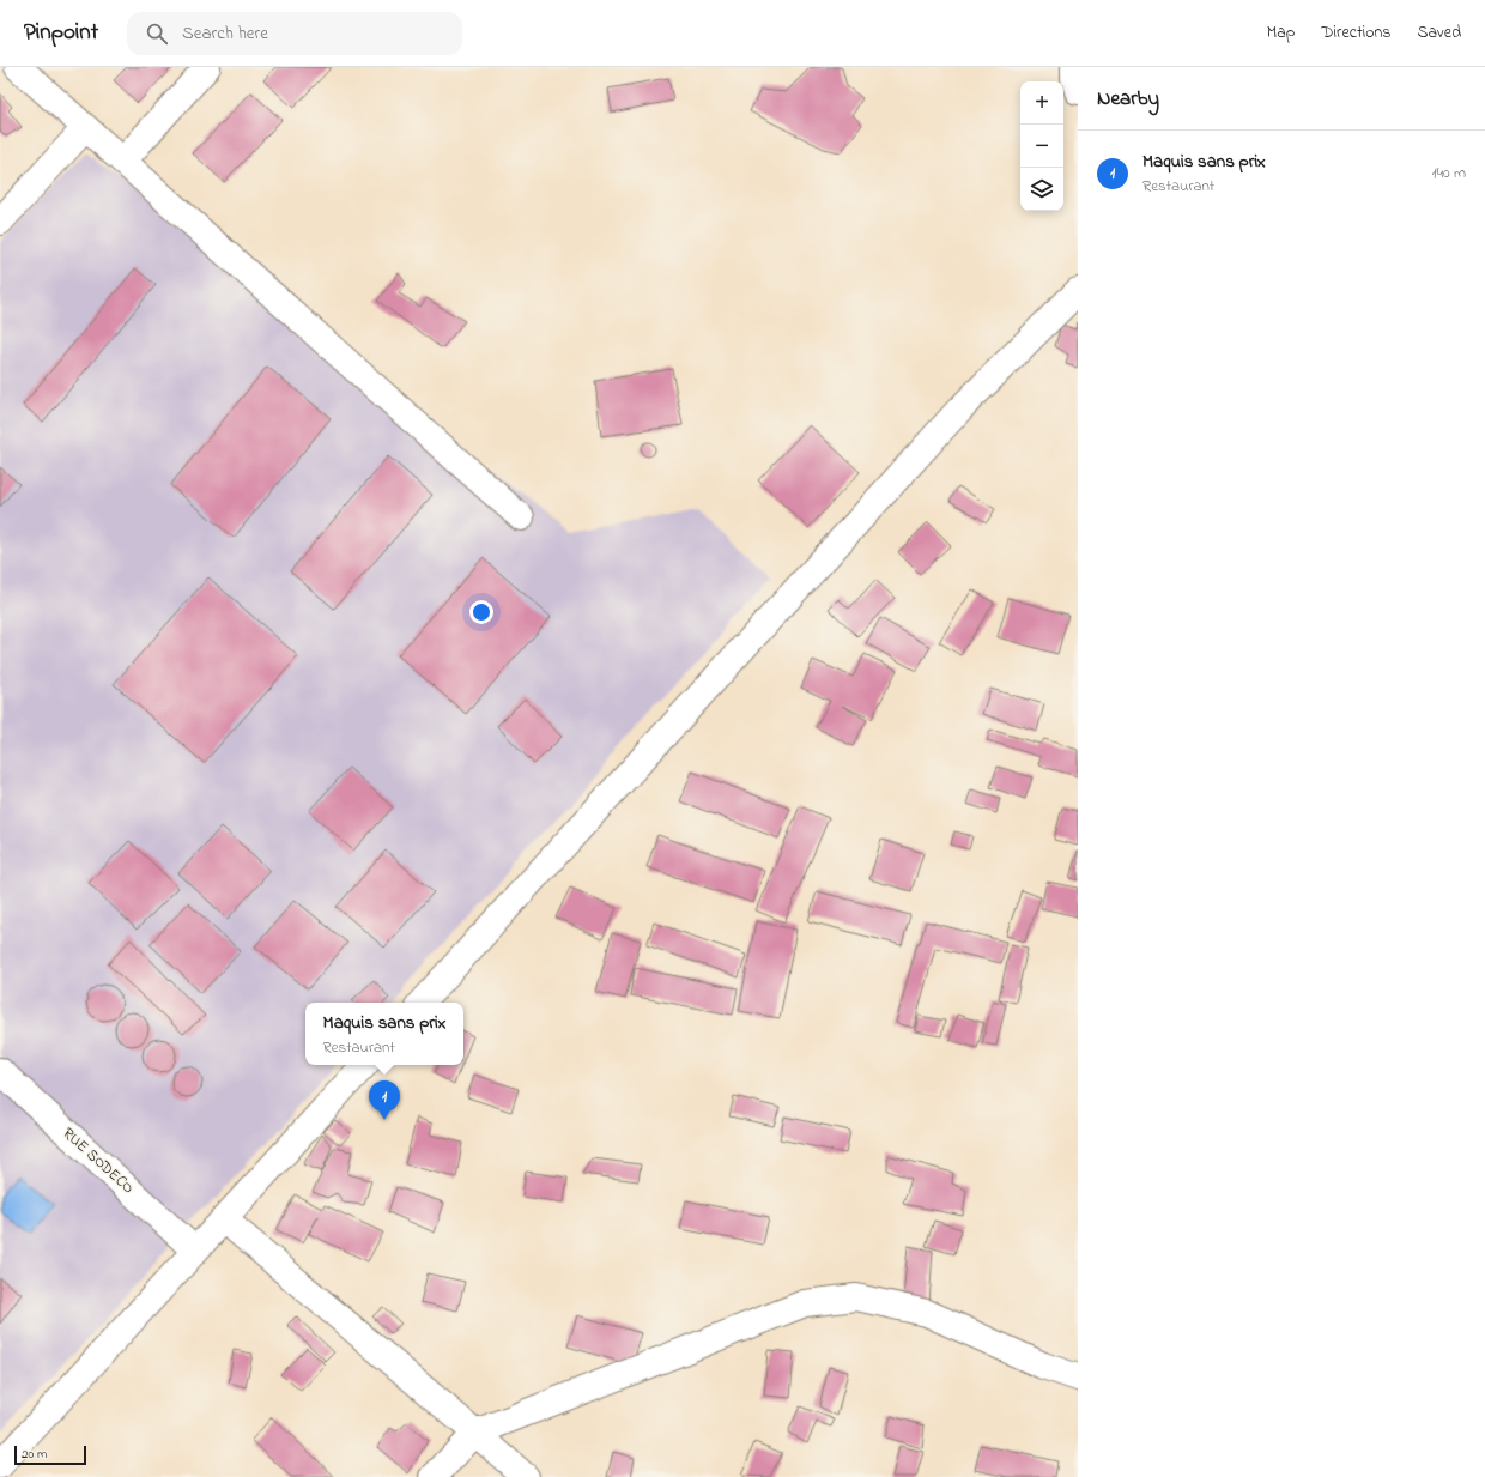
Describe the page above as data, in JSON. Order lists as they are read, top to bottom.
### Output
{
  "streets": {
    "street": ["RUE SODECO"]
  },
  "scale_bar": "20 m",
  "page": {
    "header": "Pinpoint",
    "search": "Search here",
    "nav": ["Map", "Directions", "Saved"],
    "heading": "Nearby",
    "map_buttons": ["+", "−"],
    "list": [
      {
        "mark": "1",
        "name": "Maquis sans prix",
        "note": "Restaurant",
        "value": "140 m"
      }
    ],
    "popup": ["Maquis sans prix", "Restaurant"],
    "pins": "1",
    "scale": "20 m"
  }
}
